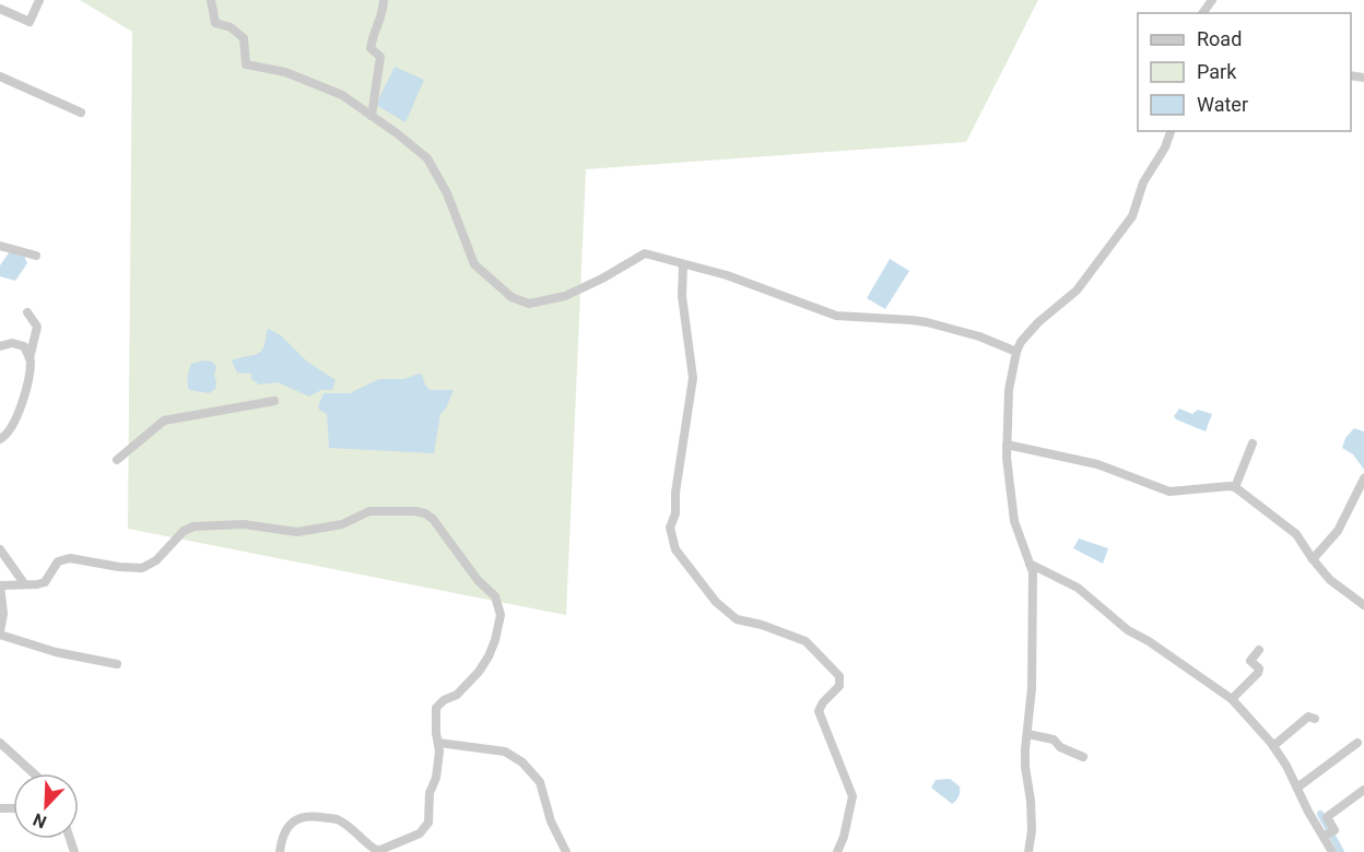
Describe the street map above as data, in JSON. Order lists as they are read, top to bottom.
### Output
{
  "legend": ["Road", "Park", "Water"],
  "north": "bottom left"
}
